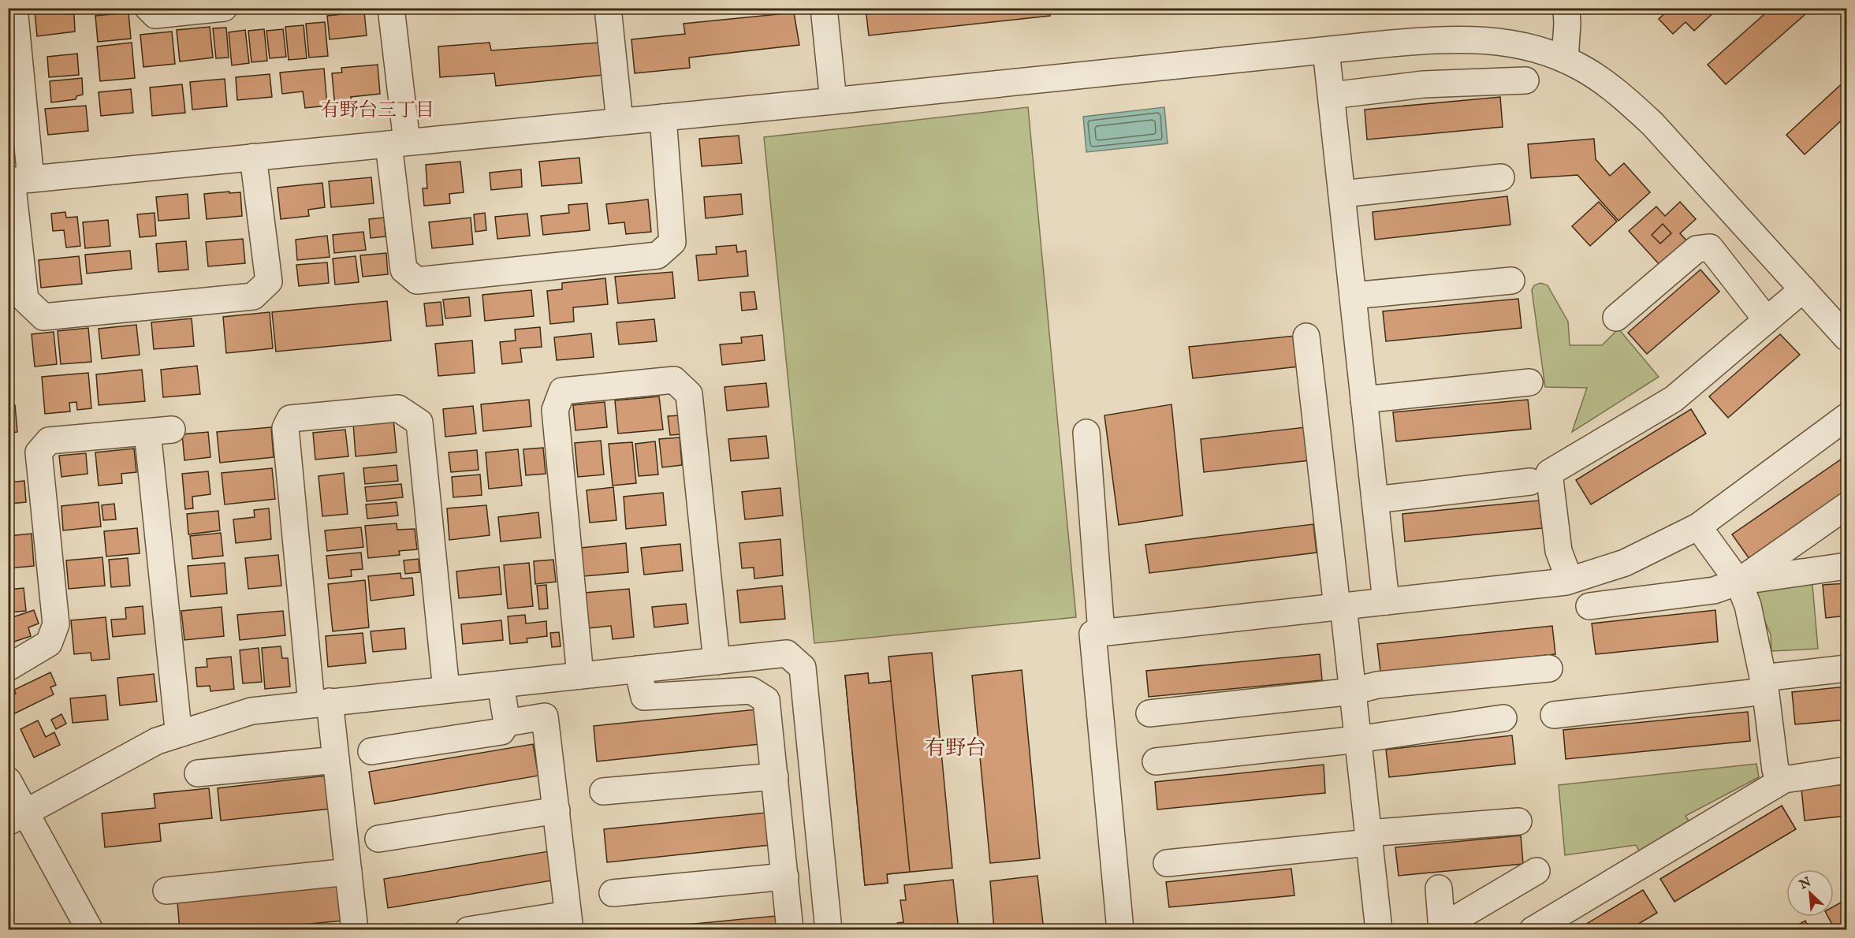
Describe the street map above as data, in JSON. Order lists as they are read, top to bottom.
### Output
{
  "districts": ["有野台三丁目", "有野台"],
  "north": "top left"
}
